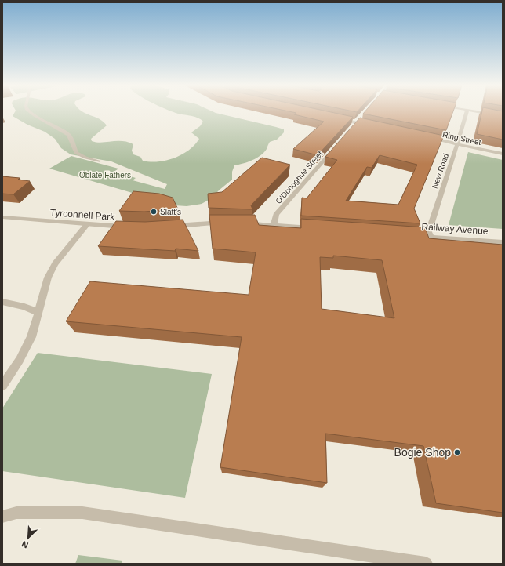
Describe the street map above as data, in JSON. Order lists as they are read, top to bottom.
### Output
{
  "streets": {
    "street": [
      "Ring Street",
      "New Road",
      "O'Donoghue Street",
      "Tyrconnell Park",
      "Railway Avenue"
    ]
  },
  "crossings": [
    ["Ring Street", "New Road"],
    ["New Road", "Railway Avenue"]
  ],
  "parks": ["Oblate Fathers"],
  "places": ["Slatt’s", "Bogie Shop"],
  "north": "bottom left"
}
